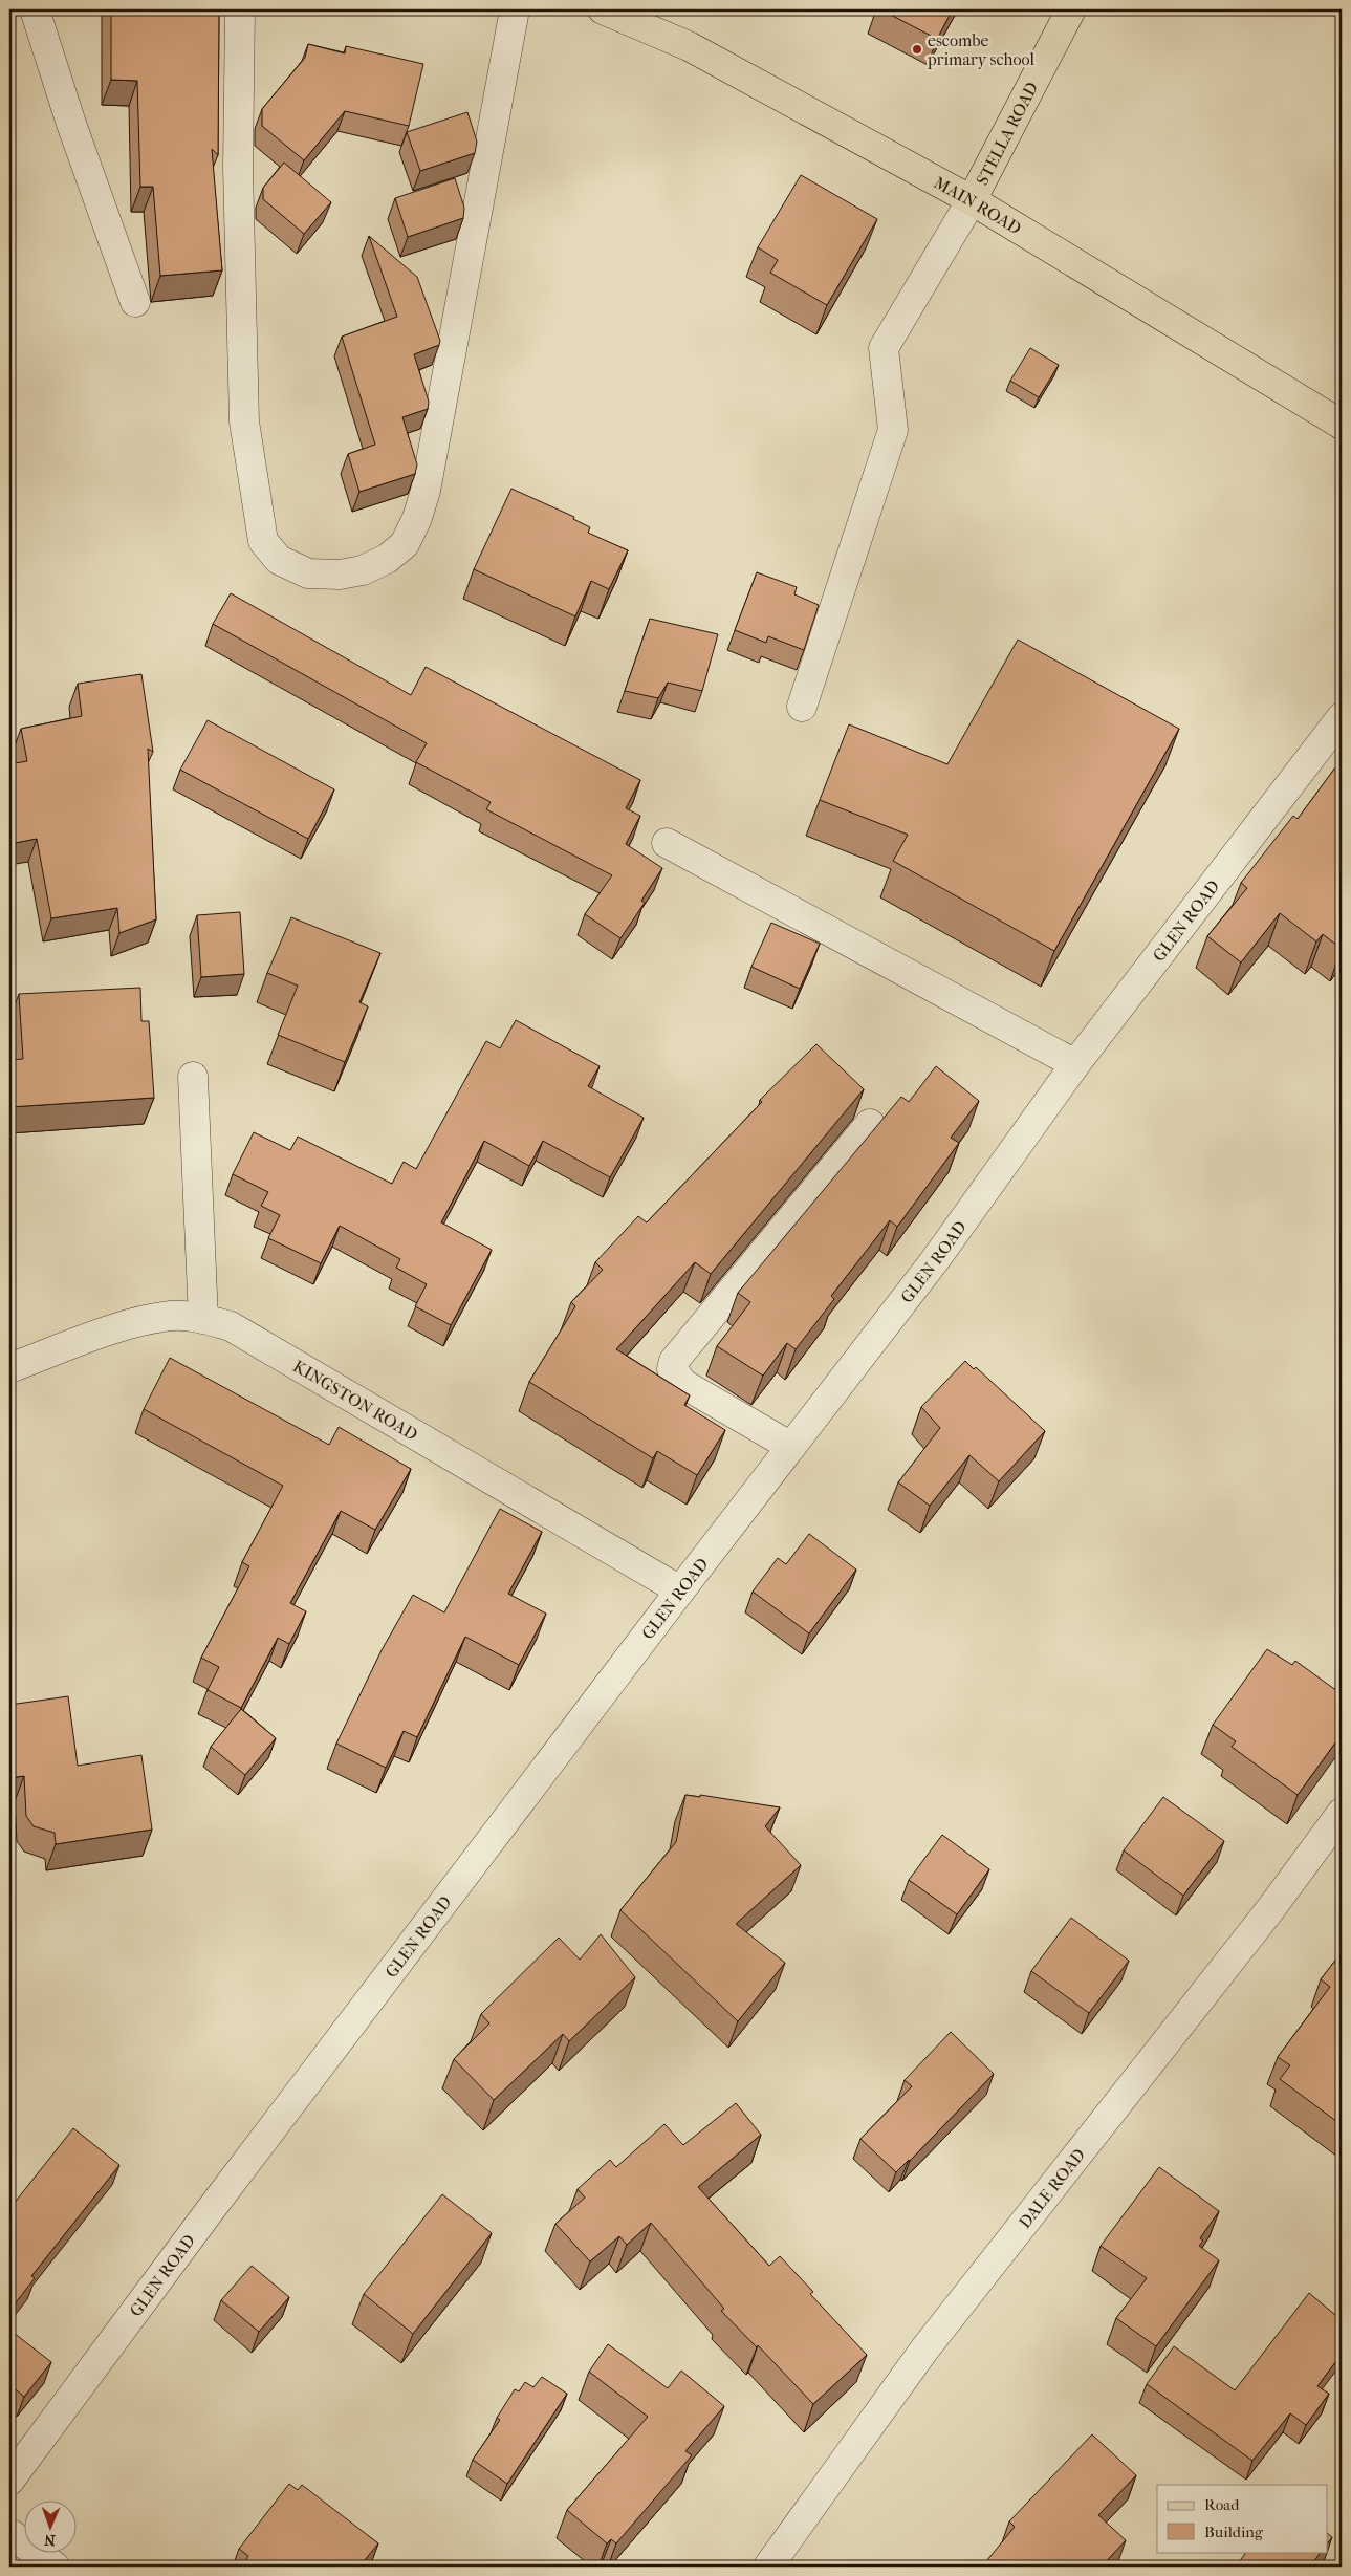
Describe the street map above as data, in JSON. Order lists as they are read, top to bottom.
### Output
{
  "streets": {
    "main road": ["STELLA ROAD", "MAIN ROAD"],
    "street": ["GLEN ROAD", "KINGSTON ROAD", "DALE ROAD"]
  },
  "crossings": [
    ["STELLA ROAD", "MAIN ROAD"],
    ["GLEN ROAD", "KINGSTON ROAD"]
  ],
  "places": ["escombe primary school"],
  "legend": ["Road", "Building"],
  "north": "bottom"
}
